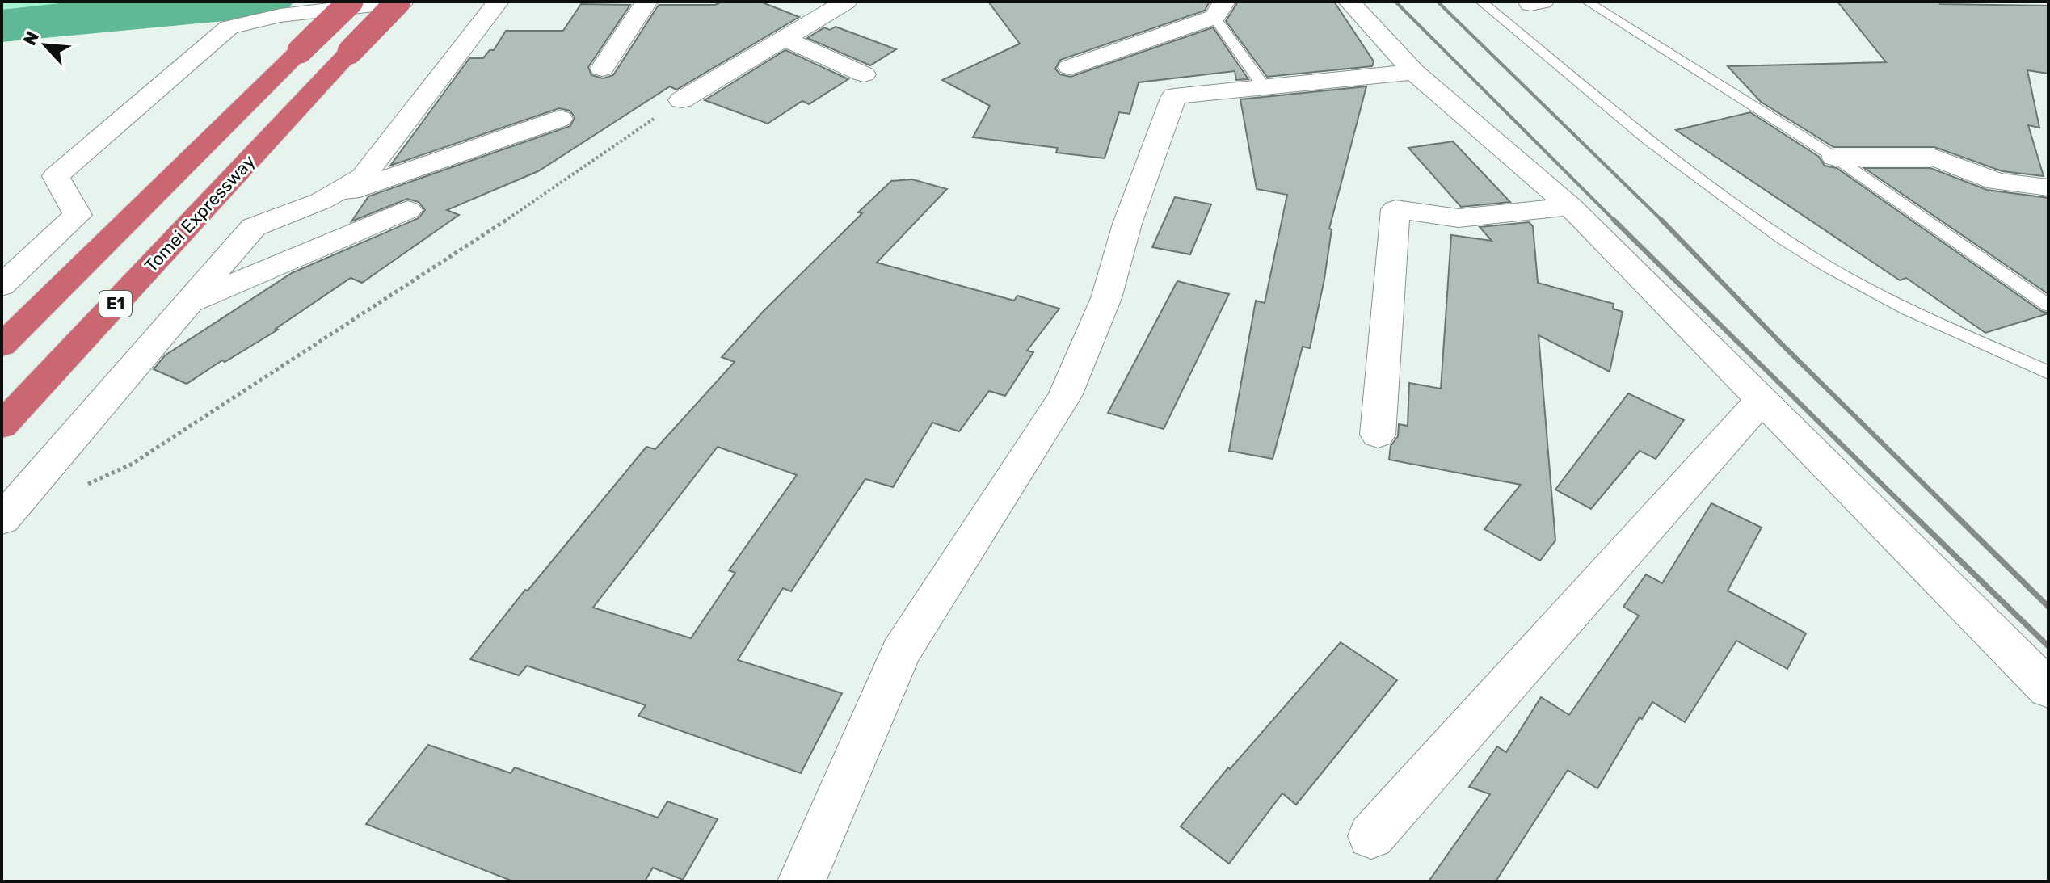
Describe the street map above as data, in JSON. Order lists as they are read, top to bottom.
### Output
{
  "streets": {
    "highway": ["Tomei Expressway", "E1"]
  },
  "north": "top left"
}
